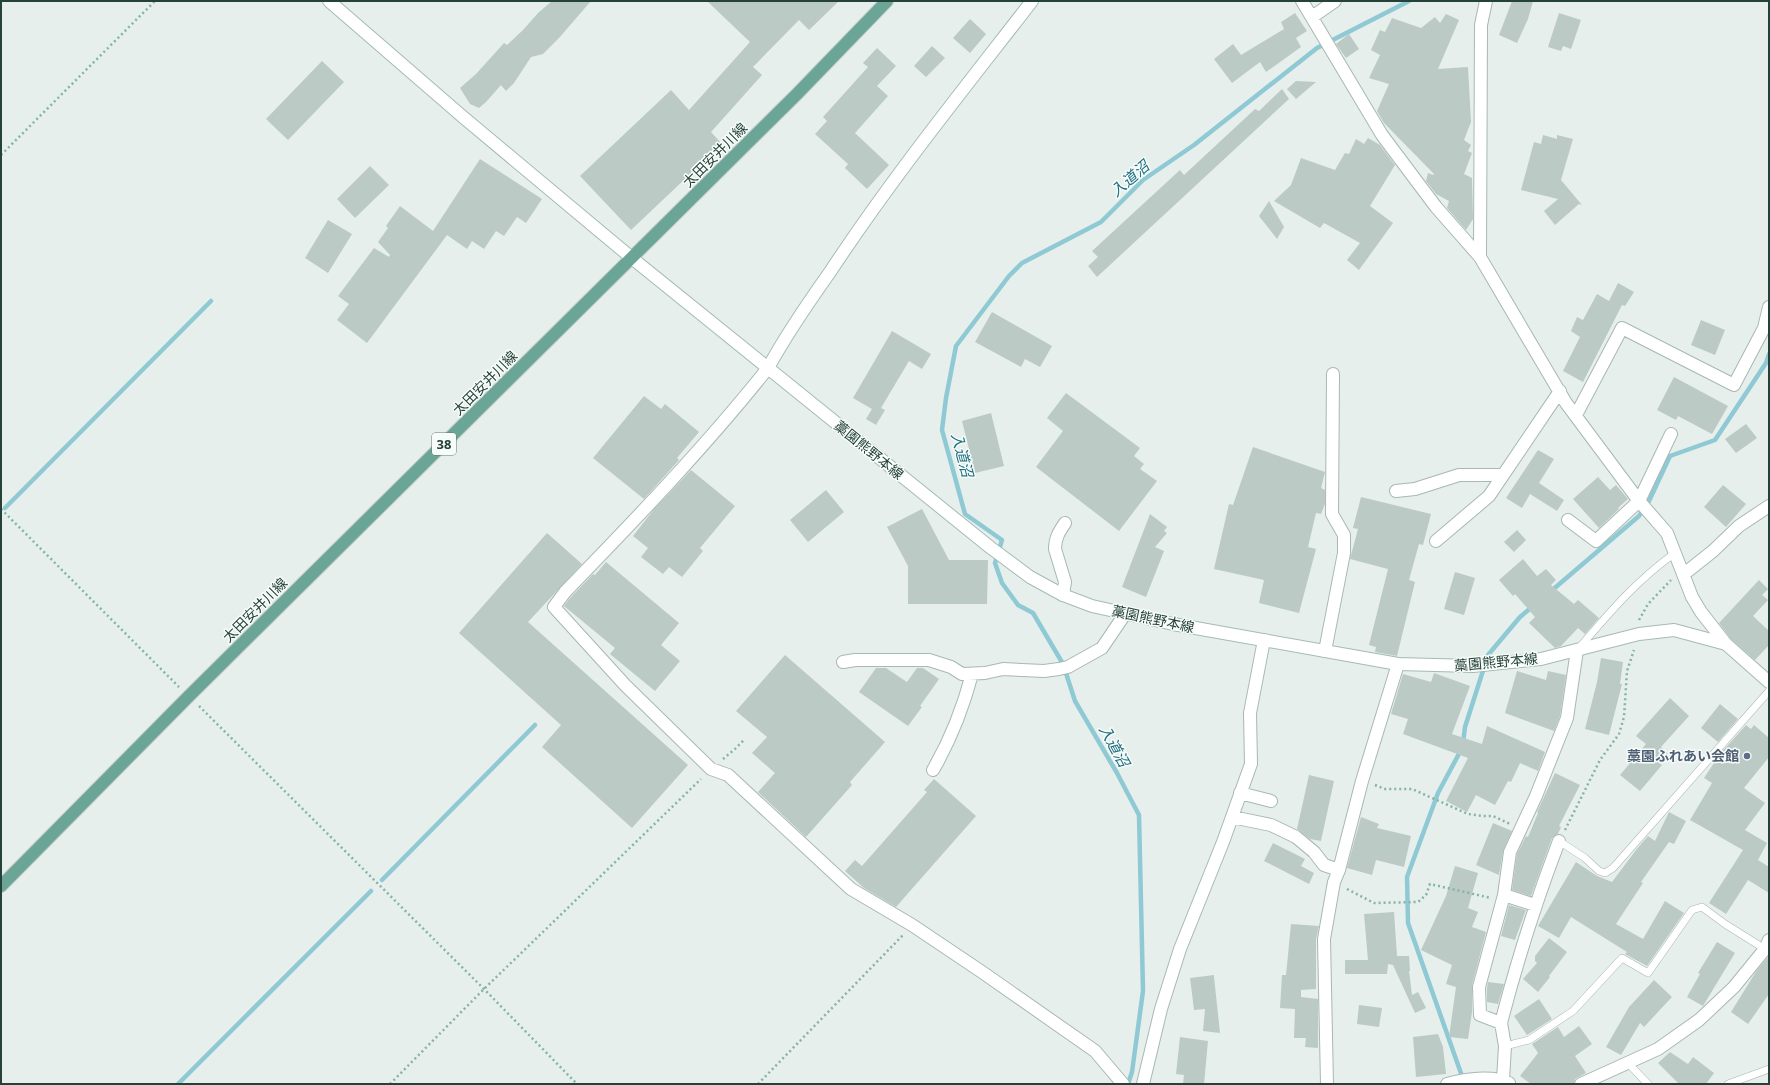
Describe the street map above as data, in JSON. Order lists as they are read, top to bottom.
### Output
{
  "streets": {
    "main road": ["太田安井川線", "38"],
    "street": ["藁園熊野本線"]
  },
  "crossings": [
    ["太田安井川線", "藁園熊野本線"]
  ],
  "water": ["入道沼"],
  "places": ["藁園ふれあい会館"]
}
